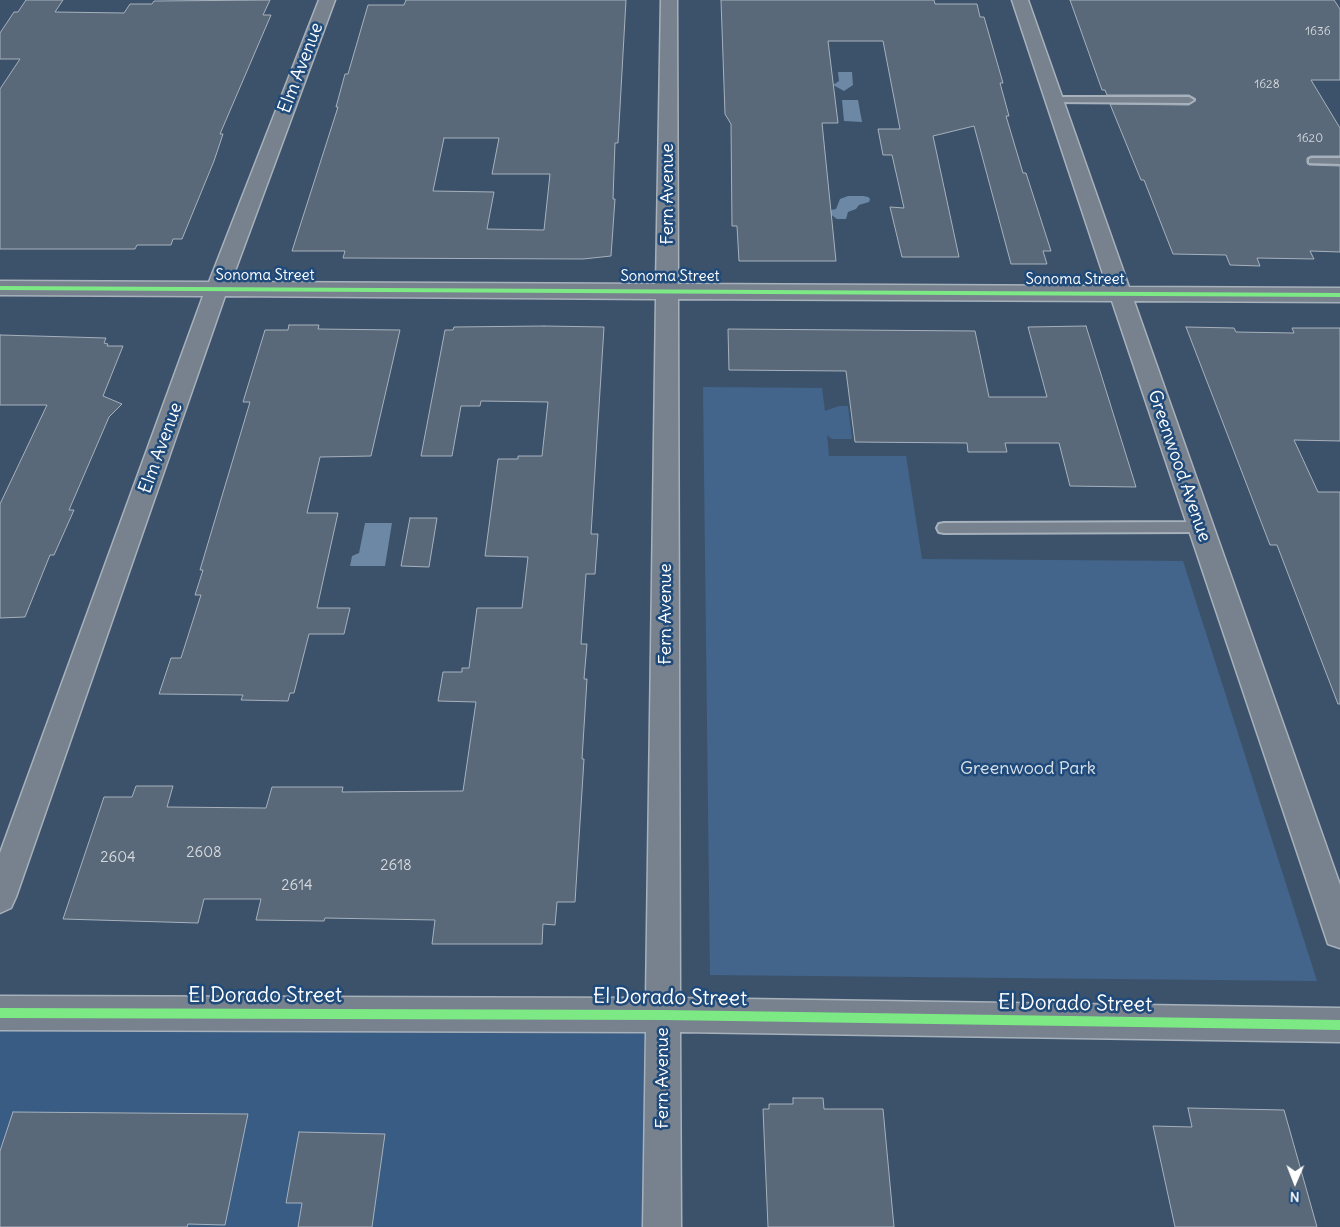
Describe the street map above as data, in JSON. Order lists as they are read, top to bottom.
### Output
{
  "streets": {
    "street": [
      "Elm Avenue",
      "Fern Avenue",
      "Sonoma Street",
      "Greenwood Avenue",
      "El Dorado Street"
    ]
  },
  "crossings": [
    ["Elm Avenue", "Sonoma Street"],
    ["Fern Avenue", "Sonoma Street"],
    ["Fern Avenue", "El Dorado Street"],
    ["Sonoma Street", "Greenwood Avenue"]
  ],
  "parks": ["Greenwood Park"],
  "house_numbers": [
    "1636",
    "1628",
    "1620",
    "2608",
    "2604",
    "2618",
    "2614"
  ],
  "north": "bottom"
}
